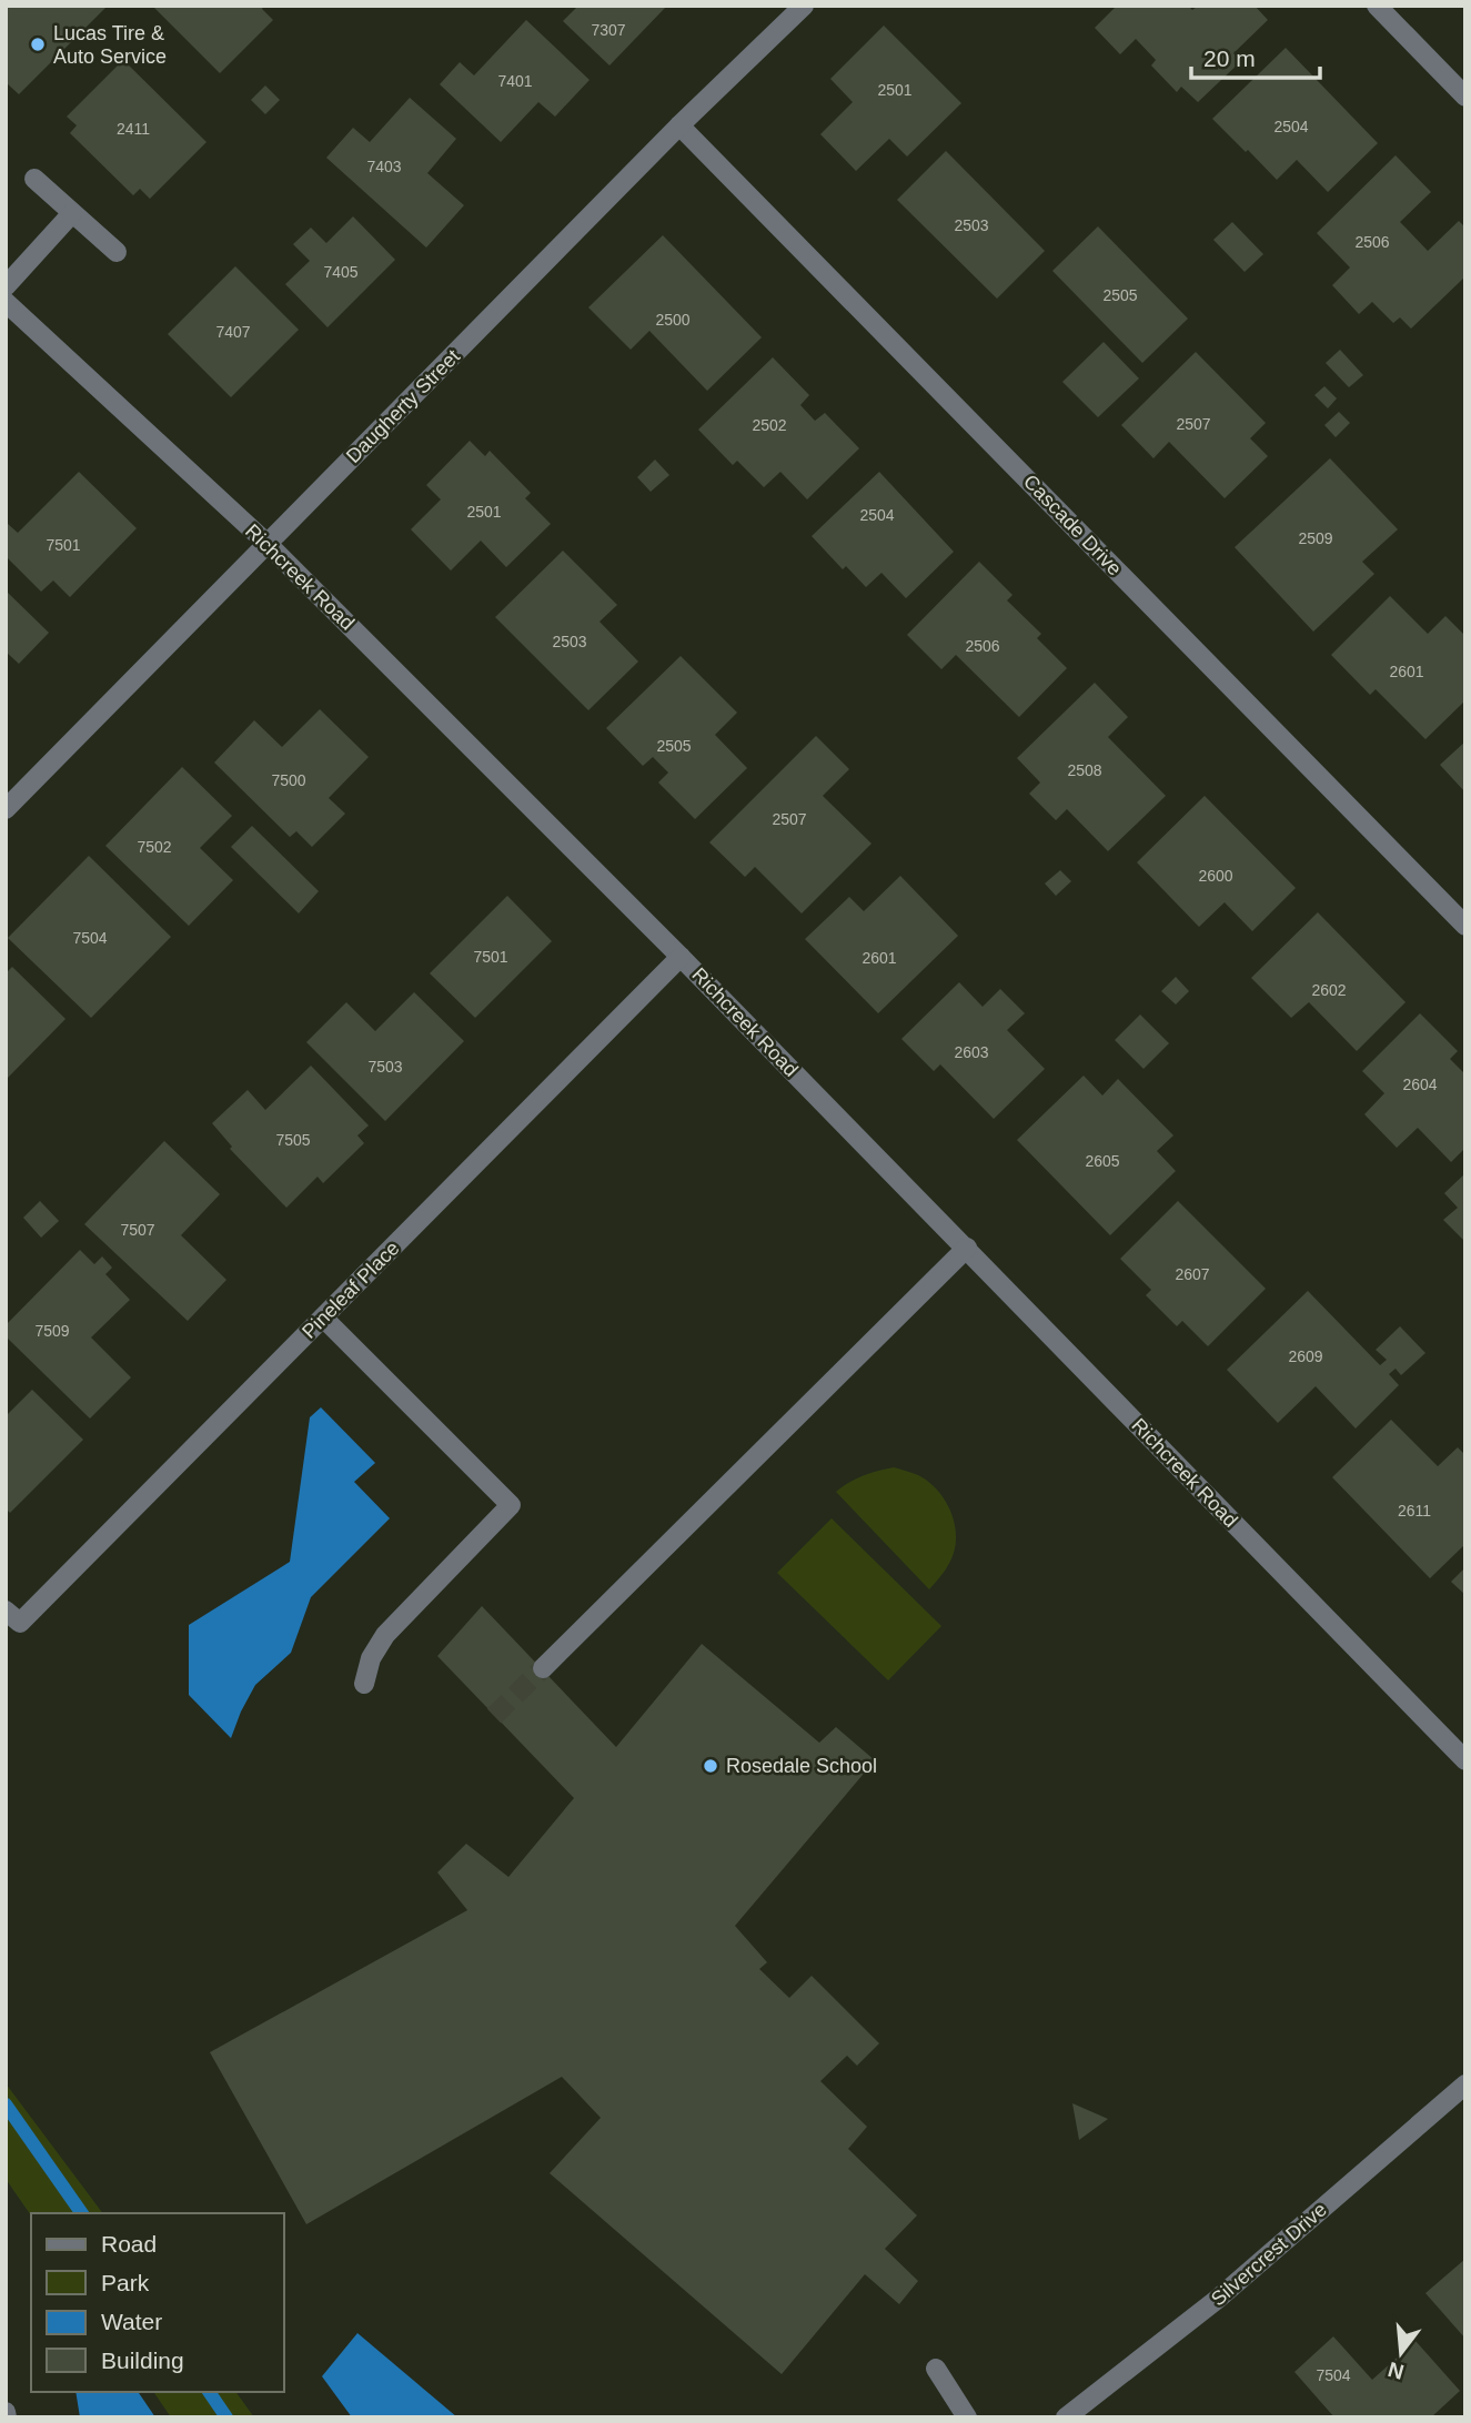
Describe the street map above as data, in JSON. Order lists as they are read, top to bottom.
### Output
{
  "streets": {
    "street": [
      "Daugherty Street",
      "Cascade Drive",
      "Richcreek Road",
      "Pineleaf Place",
      "Silvercrest Drive"
    ]
  },
  "crossings": [
    ["Daugherty Street", "Cascade Drive"],
    ["Daugherty Street", "Richcreek Road"],
    ["Richcreek Road", "Pineleaf Place"]
  ],
  "places": ["Lucas Tire & Auto Service", "Rosedale School"],
  "house_numbers": [
    "7307",
    "7401",
    "2501",
    "2504",
    "2411",
    "7403",
    "2503",
    "2506",
    "7405",
    "2505",
    "2500",
    "7407",
    "2507",
    "2502",
    "2501",
    "2504",
    "2509",
    "7501",
    "2503",
    "2506",
    "2601",
    "2505",
    "2508",
    "7500",
    "2507",
    "7502",
    "2600",
    "7504",
    "7501",
    "2601",
    "2602",
    "2603",
    "7503",
    "2604",
    "7505",
    "2605",
    "7507",
    "2607",
    "7509",
    "2609",
    "2611",
    "7504"
  ],
  "legend": [
    "Road",
    "Park",
    "Water",
    "Building"
  ],
  "scale_bar": "20 m",
  "north": "bottom"
}
